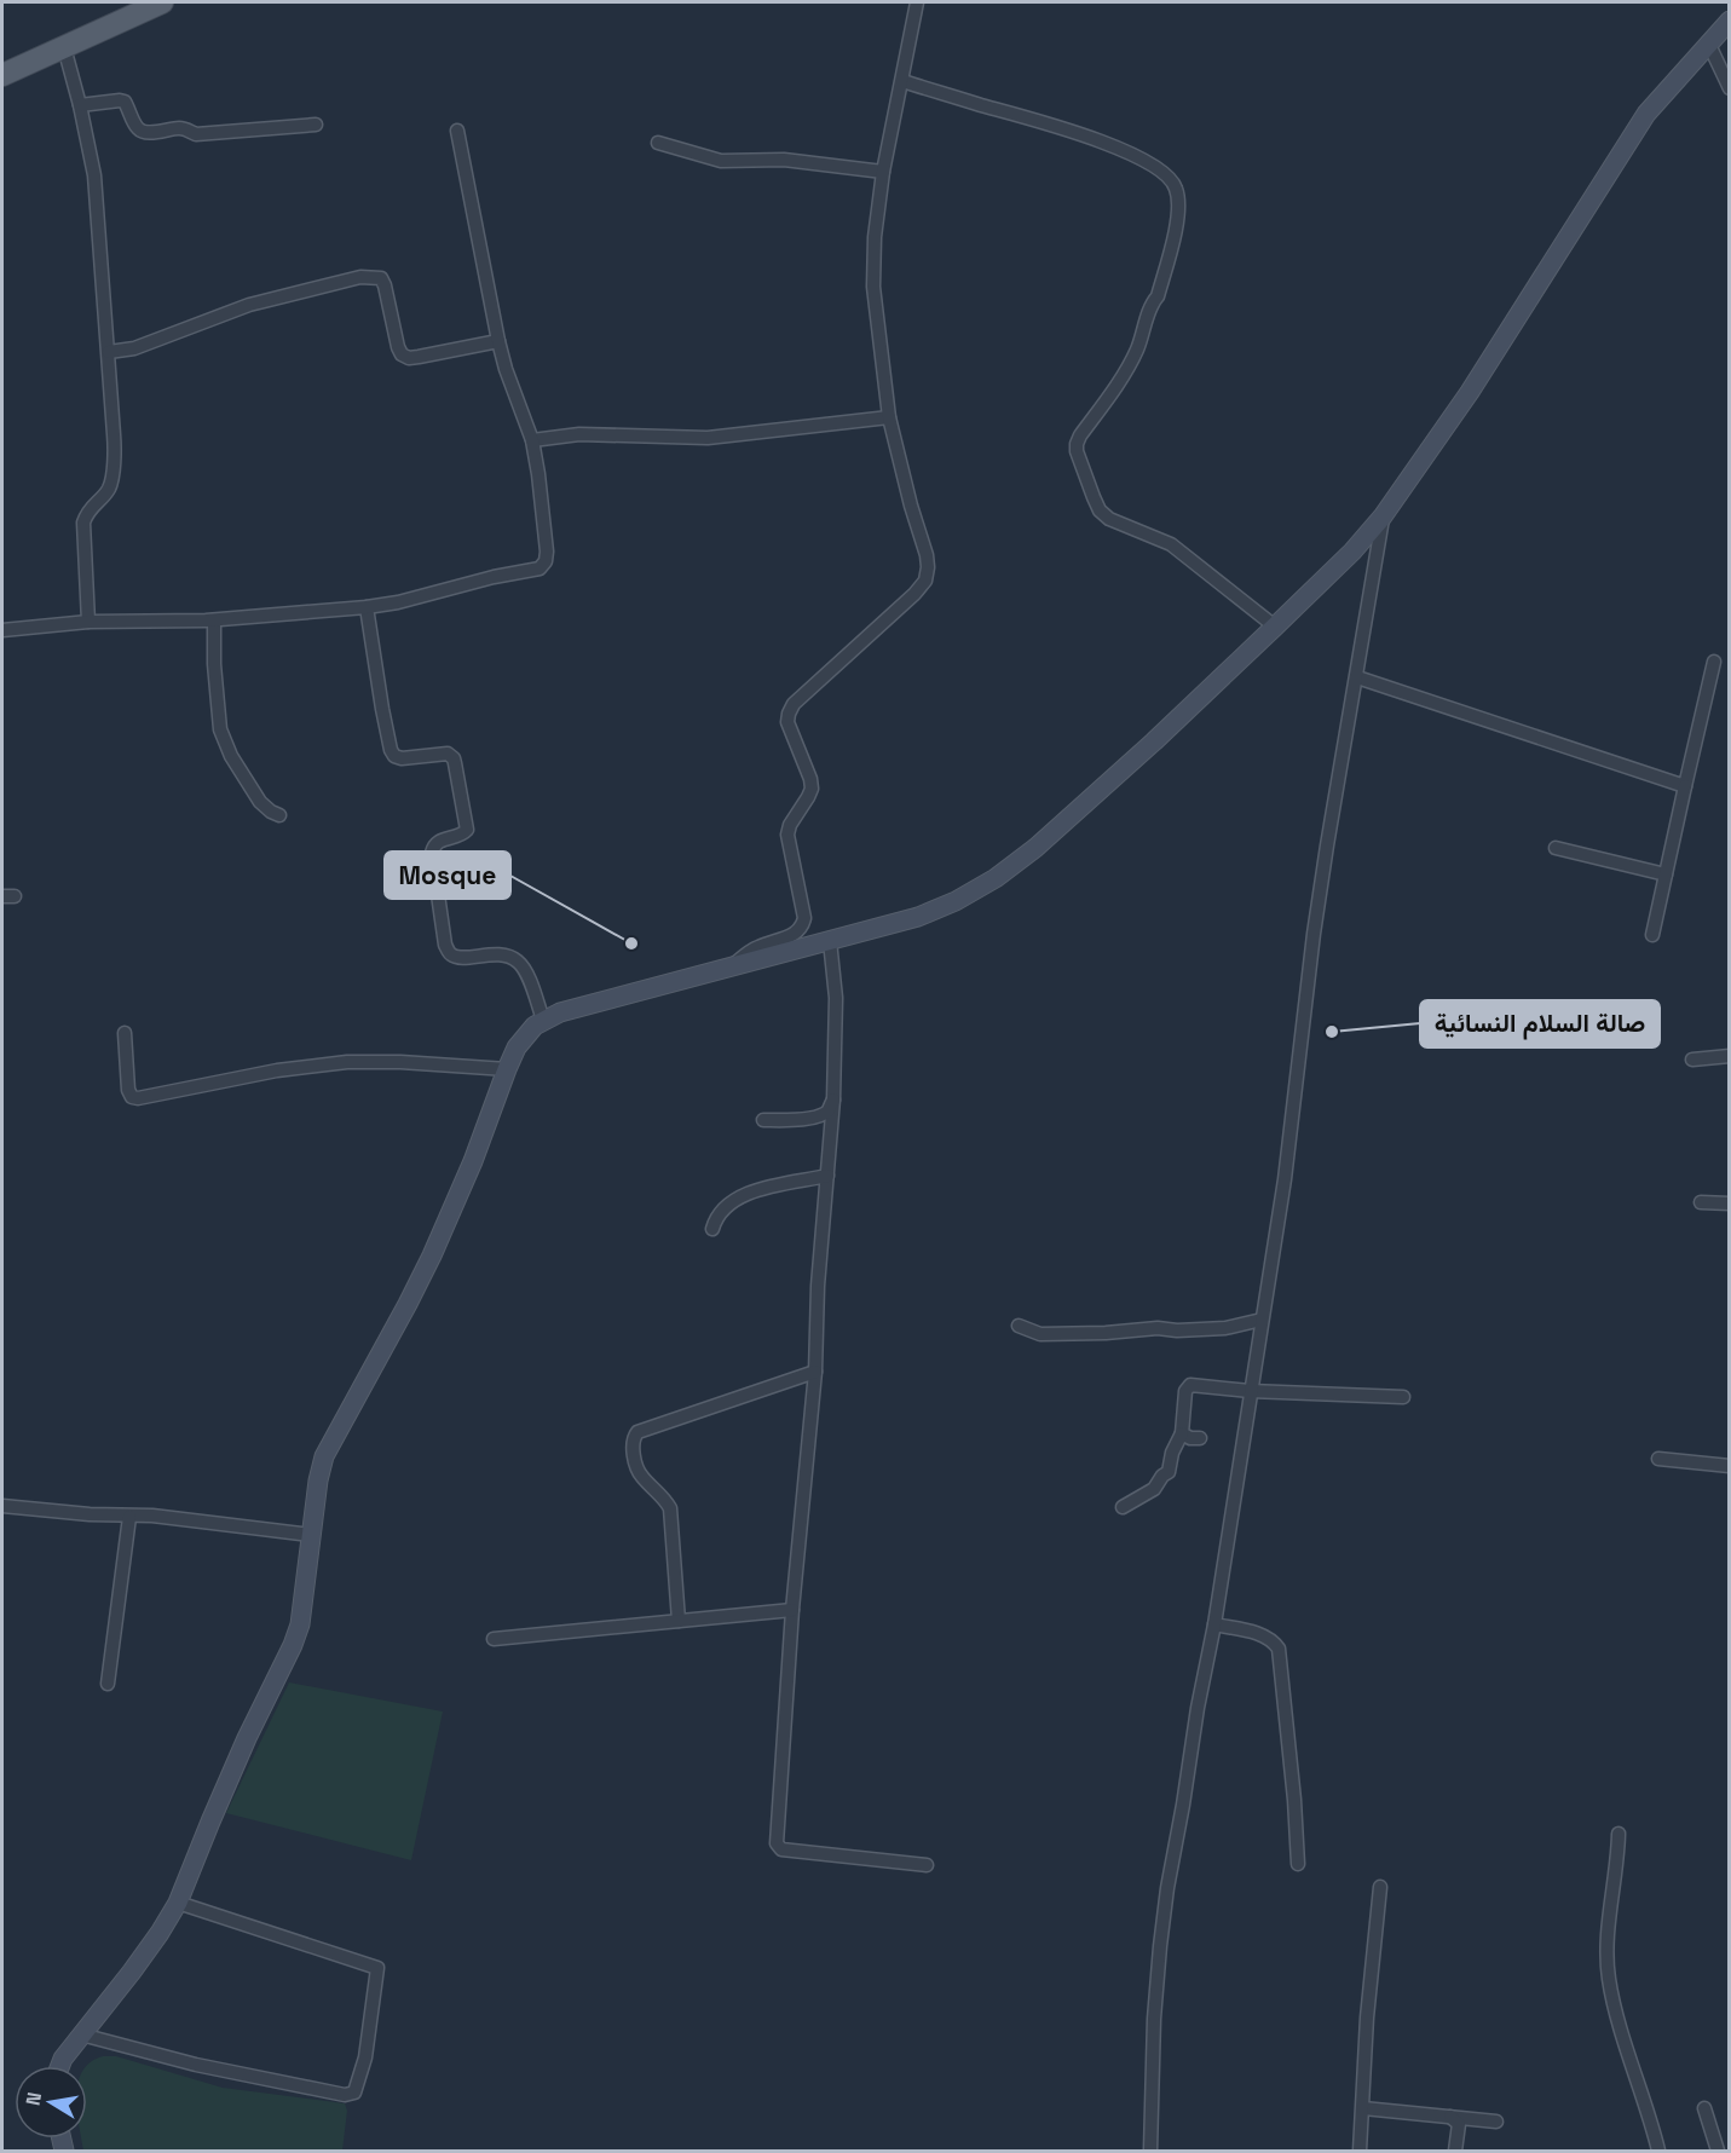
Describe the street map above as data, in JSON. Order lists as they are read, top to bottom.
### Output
{
  "places": ["Mosque", "صالة السلام النسائية"],
  "north": "left"
}
